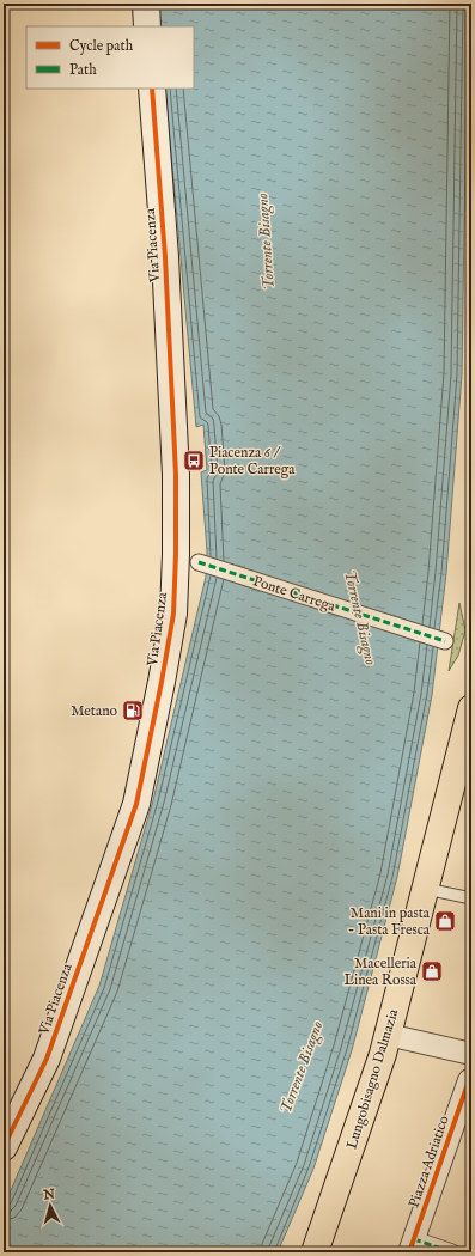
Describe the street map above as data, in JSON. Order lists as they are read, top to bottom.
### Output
{
  "streets": {
    "main road": ["Via Piacenza", "Lungobisagno Dalmazia"],
    "street": ["Ponte Carrega", "Piazza Adriatico"]
  },
  "water": ["Torrente Bisagno"],
  "places": {
    "bus stop": ["Piacenza 6 / Ponte Carrega"],
    "fuel station": ["Metano"],
    "shop": ["Mani in pasta - Pasta Fresca", "Macelleria Linea Rossa"]
  },
  "legend": ["Cycle path", "Path"],
  "north": "top"
}
